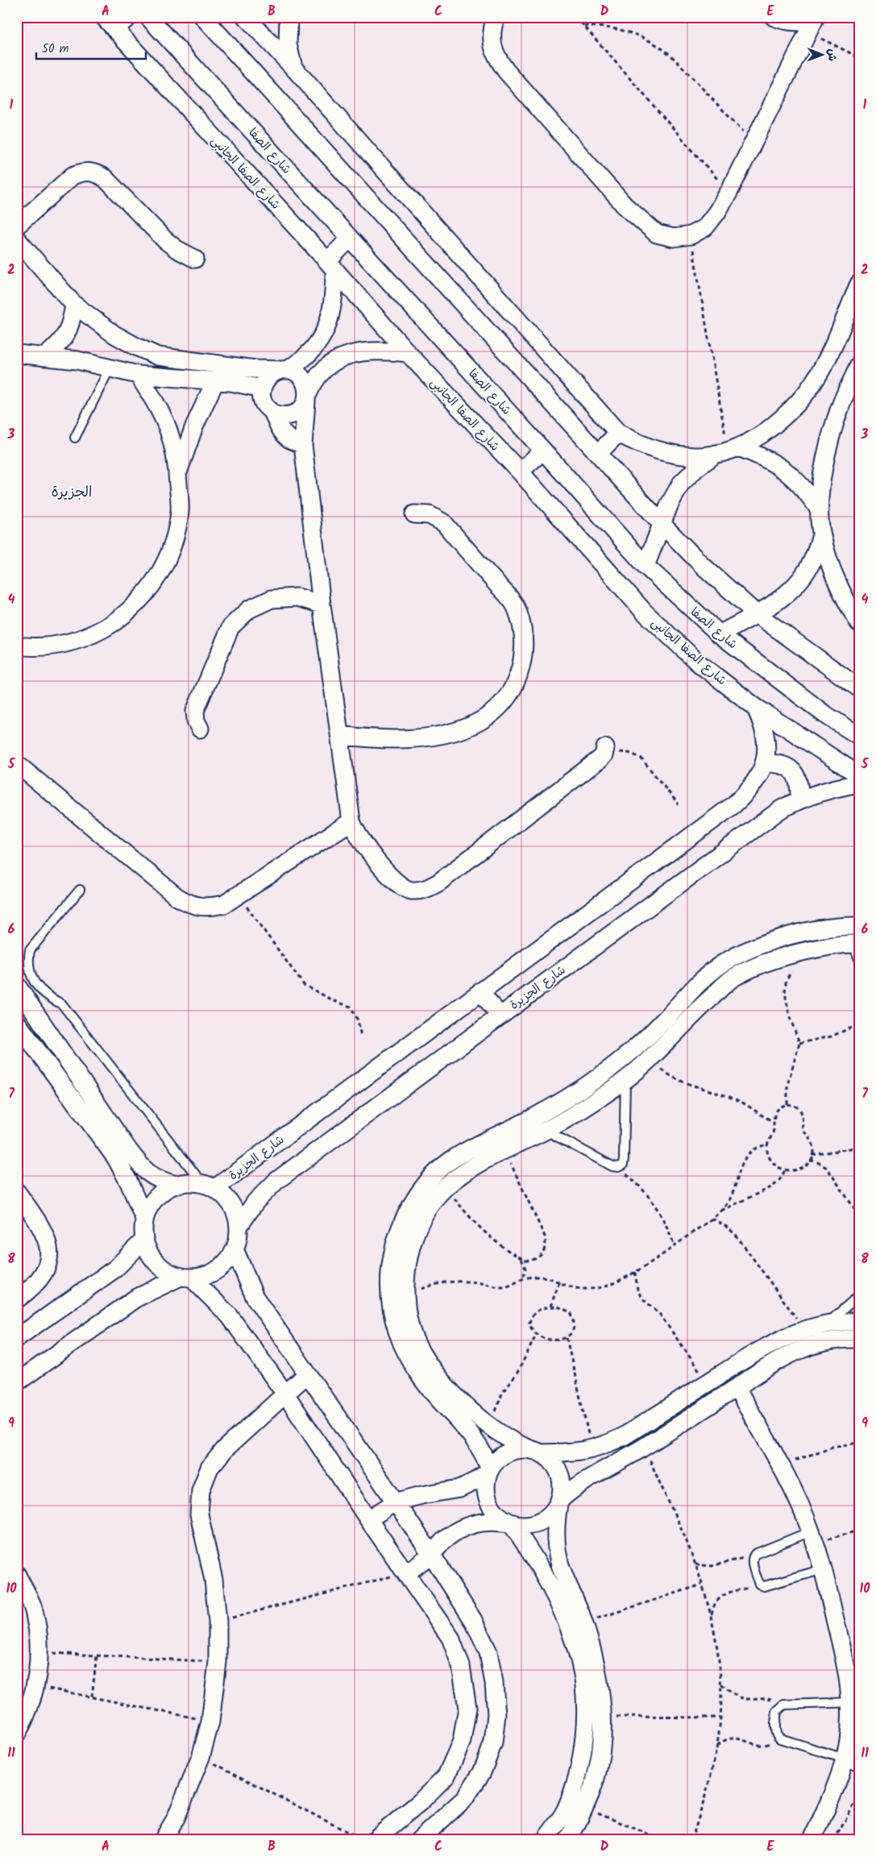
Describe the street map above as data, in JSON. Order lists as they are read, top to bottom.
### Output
{
  "streets": {
    "street": ["شارع الصفا", "شارع الصفا الجانبى", "شارع الجزيرة"]
  },
  "crossings": [
    ["شارع الصفا الجانبى", "شارع الجزيرة"]
  ],
  "districts": ["الجزيرة"],
  "scale_bar": "50 m",
  "north": "right",
  "grid": {
    "columns": [
      "A",
      "B",
      "C",
      "D",
      "E"
    ],
    "rows": [
      "1",
      "2",
      "3",
      "4",
      "5",
      "6",
      "7",
      "8",
      "9",
      "10",
      "11"
    ]
  }
}
